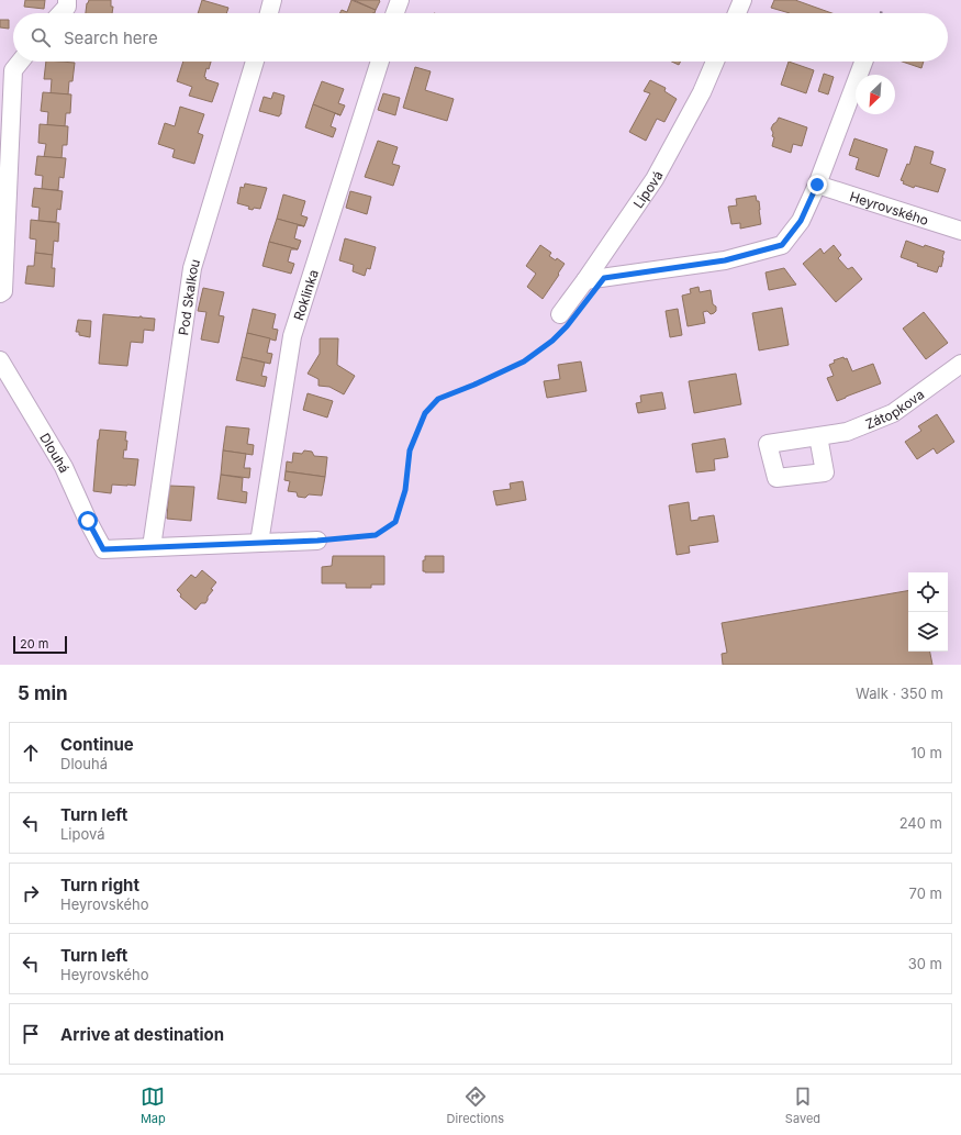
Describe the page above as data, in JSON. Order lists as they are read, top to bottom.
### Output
{
  "streets": {
    "street": [
      "Lipová",
      "Heyrovského",
      "Roklinka",
      "Pod Skalkou",
      "Zátopkova",
      "Dlouhá"
    ]
  },
  "crossings": [
    ["Pod Skalkou", "Dlouhá"]
  ],
  "scale_bar": "20 m",
  "north": "bottom left",
  "page": {
    "search": "Search here",
    "scale": "20 m",
    "heading": ["5 min", "Walk · 350 m"],
    "list": [
      ["Continue", "Dlouhá", "10 m"],
      ["Turn left", "Lipová", "240 m"],
      ["Turn right", "Heyrovského", "70 m"],
      ["Turn left", "Heyrovského", "30 m"],
      "Arrive at destination"
    ],
    "nav": ["Map", "Directions", "Saved"]
  }
}
